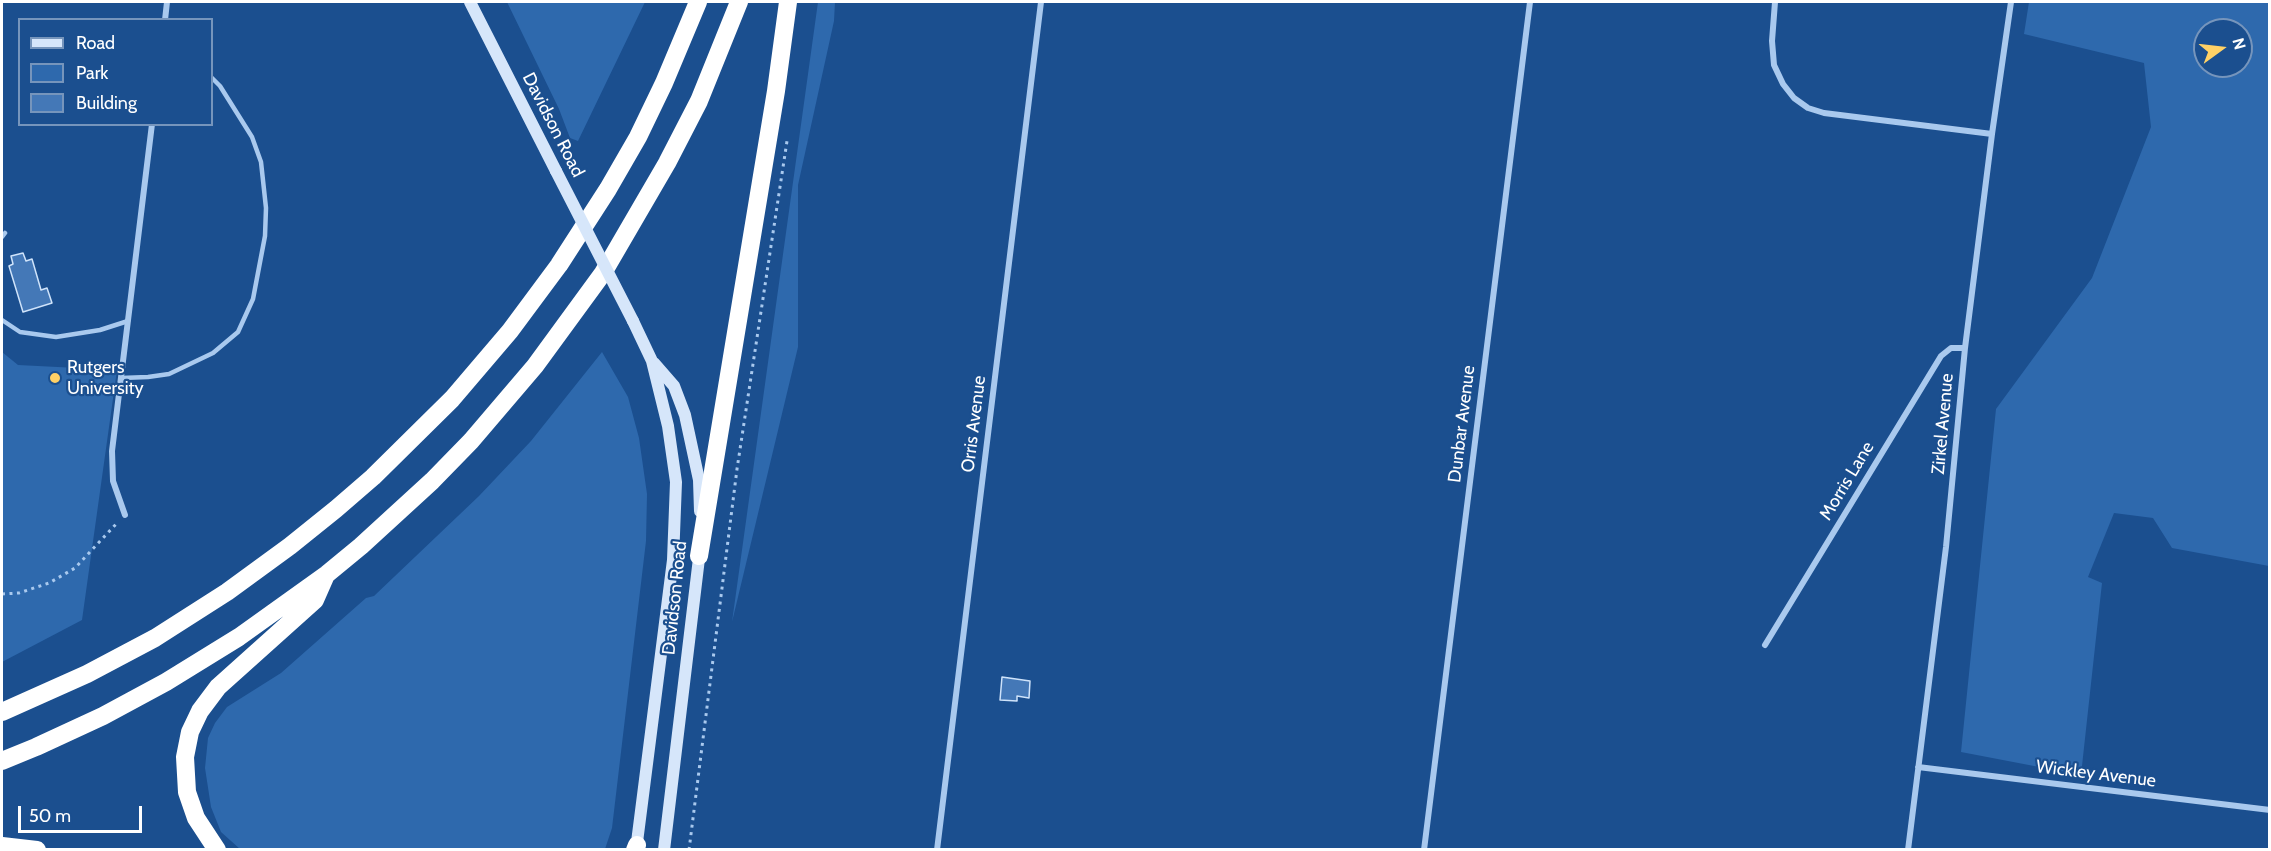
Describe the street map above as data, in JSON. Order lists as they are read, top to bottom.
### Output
{
  "streets": {
    "main road": ["Davidson Road"],
    "street": [
      "Orris Avenue",
      "Dunbar Avenue",
      "Zirkel Avenue",
      "Morris Lane",
      "Wickley Avenue"
    ]
  },
  "crossings": [
    ["Zirkel Avenue", "Morris Lane"],
    ["Zirkel Avenue", "Wickley Avenue"]
  ],
  "places": ["Rutgers University"],
  "legend": ["Road", "Park", "Building"],
  "scale_bar": "50 m",
  "north": "right"
}
